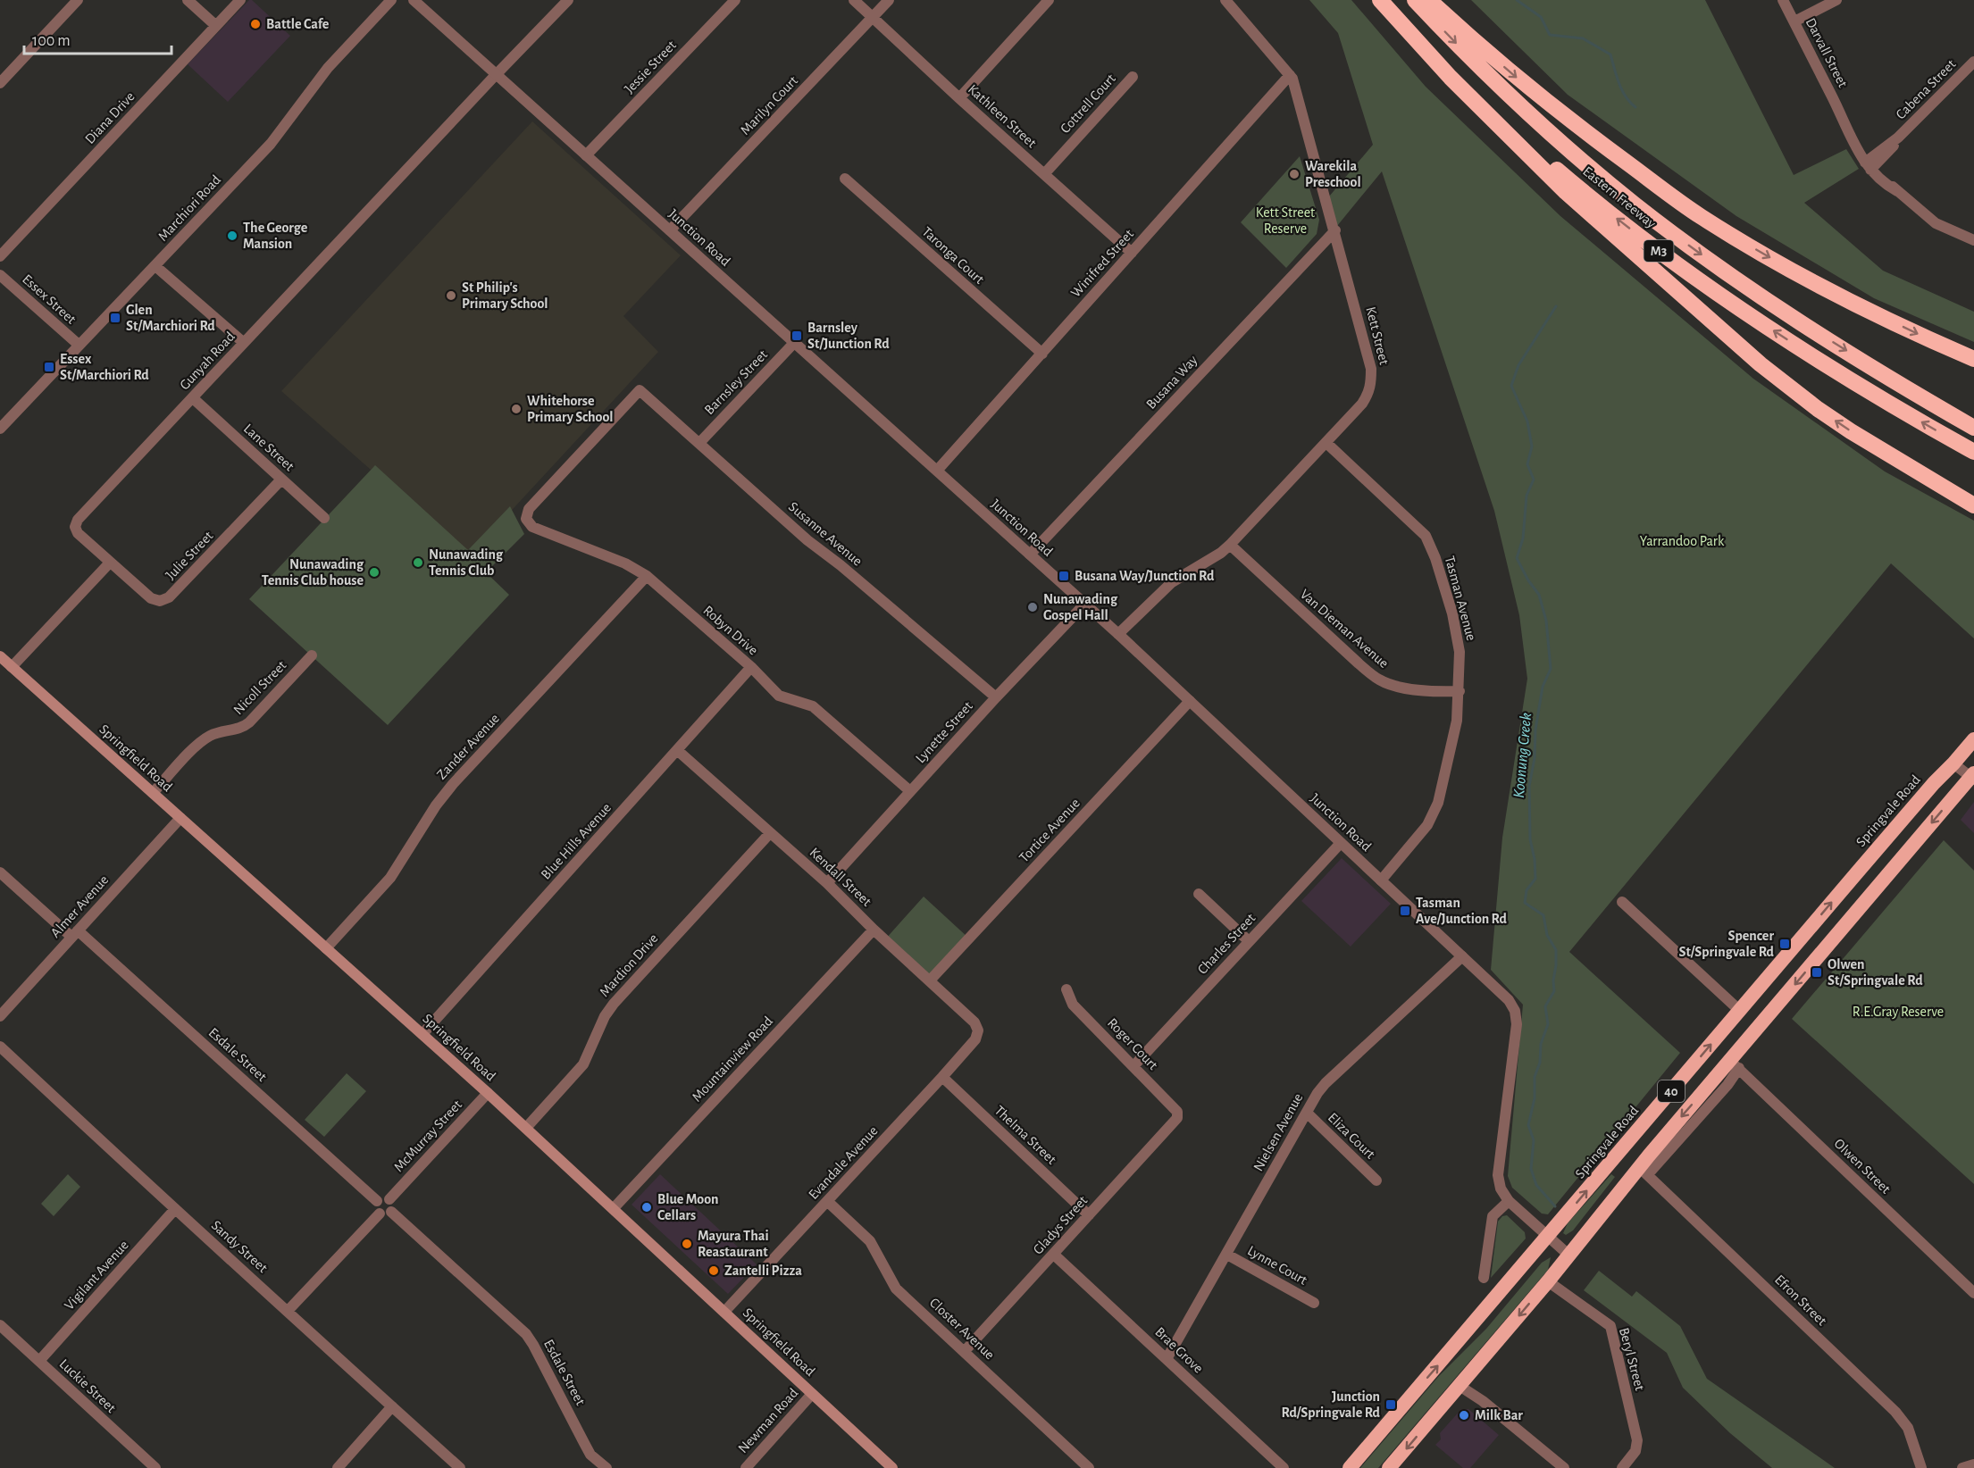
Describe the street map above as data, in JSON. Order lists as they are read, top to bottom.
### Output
{
  "streets": {
    "highway": [
      "Eastern Freeway",
      "M3",
      "Springvale Road",
      "40"
    ],
    "main road": ["Springfield Road"],
    "street": [
      "Darvall Street",
      "Jessie Street",
      "Cabena Street",
      "Cottrell Court",
      "Marilyn Court",
      "Kathleen Street",
      "Diana Drive",
      "Marchiori Road",
      "Junction Road",
      "Taronga Court",
      "Winifred Street",
      "Essex Street",
      "Kett Street",
      "Gunyah Road",
      "Barnsley Street",
      "Busana Way",
      "Lane Street",
      "Susanne Avenue",
      "Julie Street",
      "Tasman Avenue",
      "Van Dieman Avenue",
      "Robyn Drive",
      "Nicoll Street",
      "Lynette Street",
      "Zander Avenue",
      "Tortice Avenue",
      "Blue Hills Avenue",
      "Kendall Street",
      "Almer Avenue",
      "Charles Street",
      "Mardion Drive",
      "Roger Court",
      "Esdale Street",
      "Mountainview Road",
      "Nielsen Avenue",
      "Thelma Street",
      "McMurray Street",
      "Eliza Court",
      "Evandale Avenue",
      "Olwen Street",
      "Gladys Street",
      "Sandy Street",
      "Lynne Court",
      "Vigilant Avenue",
      "Efron Street",
      "Closter Avenue",
      "Brae Grove",
      "Beryl Street",
      "Luckie Street",
      "Newman Road"
    ]
  },
  "crossings": [
    ["Darvall Street", "Cabena Street"],
    ["Jessie Street", "Junction Road"],
    ["Cottrell Court", "Kathleen Street"],
    ["Marilyn Court", "Kathleen Street"],
    ["Marilyn Court", "Junction Road"],
    ["Kathleen Street", "Winifred Street"],
    ["Marchiori Road", "Essex Street"],
    ["Junction Road", "Winifred Street"],
    ["Junction Road", "Kett Street"],
    ["Junction Road", "Gunyah Road"],
    ["Junction Road", "Barnsley Street"],
    ["Junction Road", "Busana Way"],
    ["Junction Road", "Tasman Avenue"],
    ["Junction Road", "Lynette Street"],
    ["Junction Road", "Springvale Road"],
    ["Junction Road", "Tortice Avenue"],
    ["Junction Road", "Charles Street"],
    ["Junction Road", "40"],
    ["Junction Road", "Nielsen Avenue"],
    ["Taronga Court", "Winifred Street"],
    ["Winifred Street", "Kett Street"],
    ["Kett Street", "Busana Way"],
    ["Kett Street", "Tasman Avenue"],
    ["Kett Street", "Van Dieman Avenue"],
    ["Gunyah Road", "Lane Street"],
    ["Gunyah Road", "Julie Street"],
    ["Barnsley Street", "Susanne Avenue"],
    ["Lane Street", "Julie Street"],
    ["Susanne Avenue", "Robyn Drive"],
    ["Susanne Avenue", "Lynette Street"],
    ["Tasman Avenue", "Van Dieman Avenue"],
    ["Robyn Drive", "Lynette Street"],
    ["Robyn Drive", "Zander Avenue"],
    ["Robyn Drive", "Blue Hills Avenue"],
    ["Nicoll Street", "Springfield Road"],
    ["Lynette Street", "Kendall Street"],
    ["Zander Avenue", "Springfield Road"],
    ["Springfield Road", "Blue Hills Avenue"],
    ["Springfield Road", "Almer Avenue"],
    ["Springfield Road", "Mardion Drive"],
    ["Springfield Road", "Mountainview Road"],
    ["Springfield Road", "McMurray Street"],
    ["Springfield Road", "Evandale Avenue"],
    ["Springfield Road", "Newman Road"],
    ["Tortice Avenue", "Kendall Street"],
    ["Blue Hills Avenue", "Kendall Street"],
    ["Kendall Street", "Mardion Drive"],
    ["Kendall Street", "Mountainview Road"],
    ["Kendall Street", "Evandale Avenue"],
    ["Almer Avenue", "Esdale Street"],
    ["Charles Street", "Roger Court"],
    ["Roger Court", "Gladys Street"],
    ["Esdale Street", "McMurray Street"],
    ["40", "Olwen Street"],
    ["40", "Efron Street"],
    ["40", "Beryl Street"],
    ["Nielsen Avenue", "Eliza Court"],
    ["Nielsen Avenue", "Lynne Court"],
    ["Nielsen Avenue", "Brae Grove"],
    ["Thelma Street", "Evandale Avenue"],
    ["Thelma Street", "Gladys Street"],
    ["Evandale Avenue", "Closter Avenue"],
    ["Gladys Street", "Closter Avenue"],
    ["Gladys Street", "Brae Grove"],
    ["Sandy Street", "Vigilant Avenue"],
    ["Vigilant Avenue", "Luckie Street"]
  ],
  "water": ["Koonung Creek"],
  "parks": ["Kett Street Reserve", "Yarrandoo Park", "R.E.Gray Reserve"],
  "places": {
    "other": [
      "Battle Cafe",
      "Warekila Preschool",
      "The George Mansion",
      "St Philip's Primary School",
      "Whitehorse Primary School",
      "Nunawading Tennis Club",
      "Nunawading Tennis Club house",
      "Nunawading Gospel Hall",
      "Blue Moon Cellars",
      "Mayura Thai Reastaurant",
      "Zantelli Pizza",
      "Milk Bar"
    ],
    "transit": [
      "Glen St/Marchiori Rd",
      "Barnsley St/Junction Rd",
      "Essex St/Marchiori Rd",
      "Busana Way/Junction Rd",
      "Tasman Ave/Junction Rd",
      "Spencer St/Springvale Rd",
      "Olwen St/Springvale Rd",
      "Junction Rd/Springvale Rd"
    ]
  },
  "scale_bar": "100 m"
}
